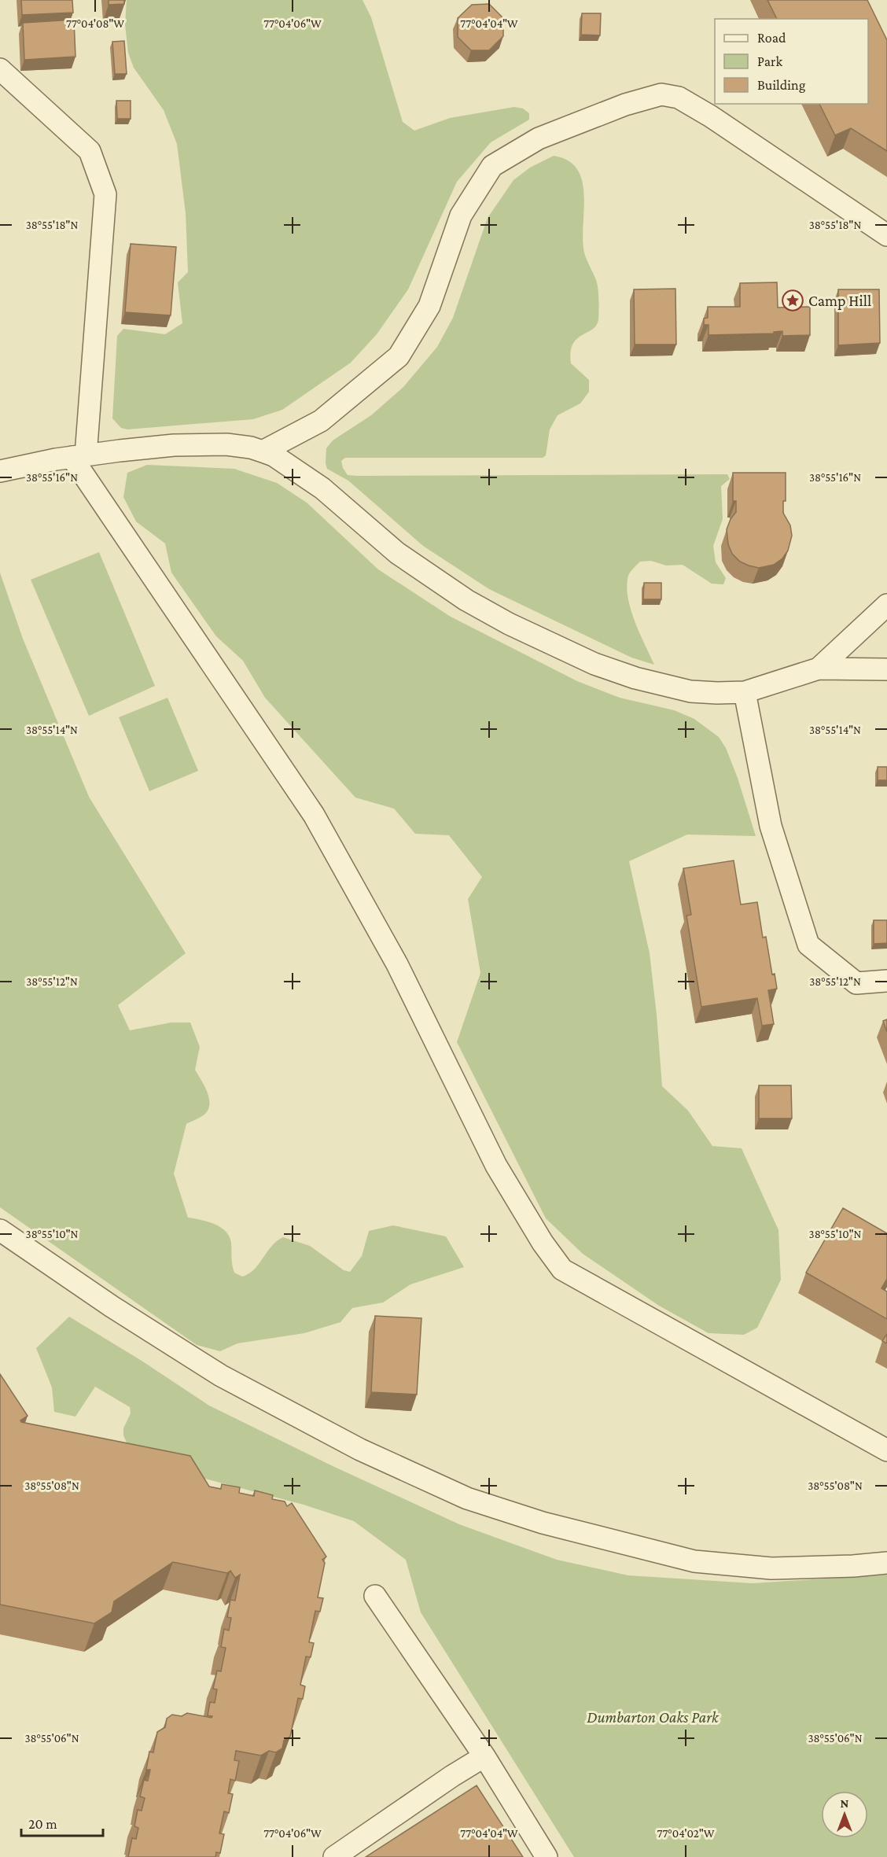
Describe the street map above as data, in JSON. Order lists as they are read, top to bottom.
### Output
{
  "parks": ["Dumbarton Oaks Park"],
  "places": {
    "place": ["Camp Hill"]
  },
  "legend": ["Road", "Park", "Building"],
  "scale_bar": "20 m",
  "north": "top",
  "coordinates": [
    "77°04'08\"W",
    "77°04'06\"W",
    "77°04'04\"W",
    "38°55'18\"N",
    "38°55'16\"N",
    "38°55'14\"N",
    "38°55'12\"N",
    "38°55'10\"N",
    "38°55'08\"N",
    "38°55'06\"N",
    "77°04'02\"W"
  ]
}
